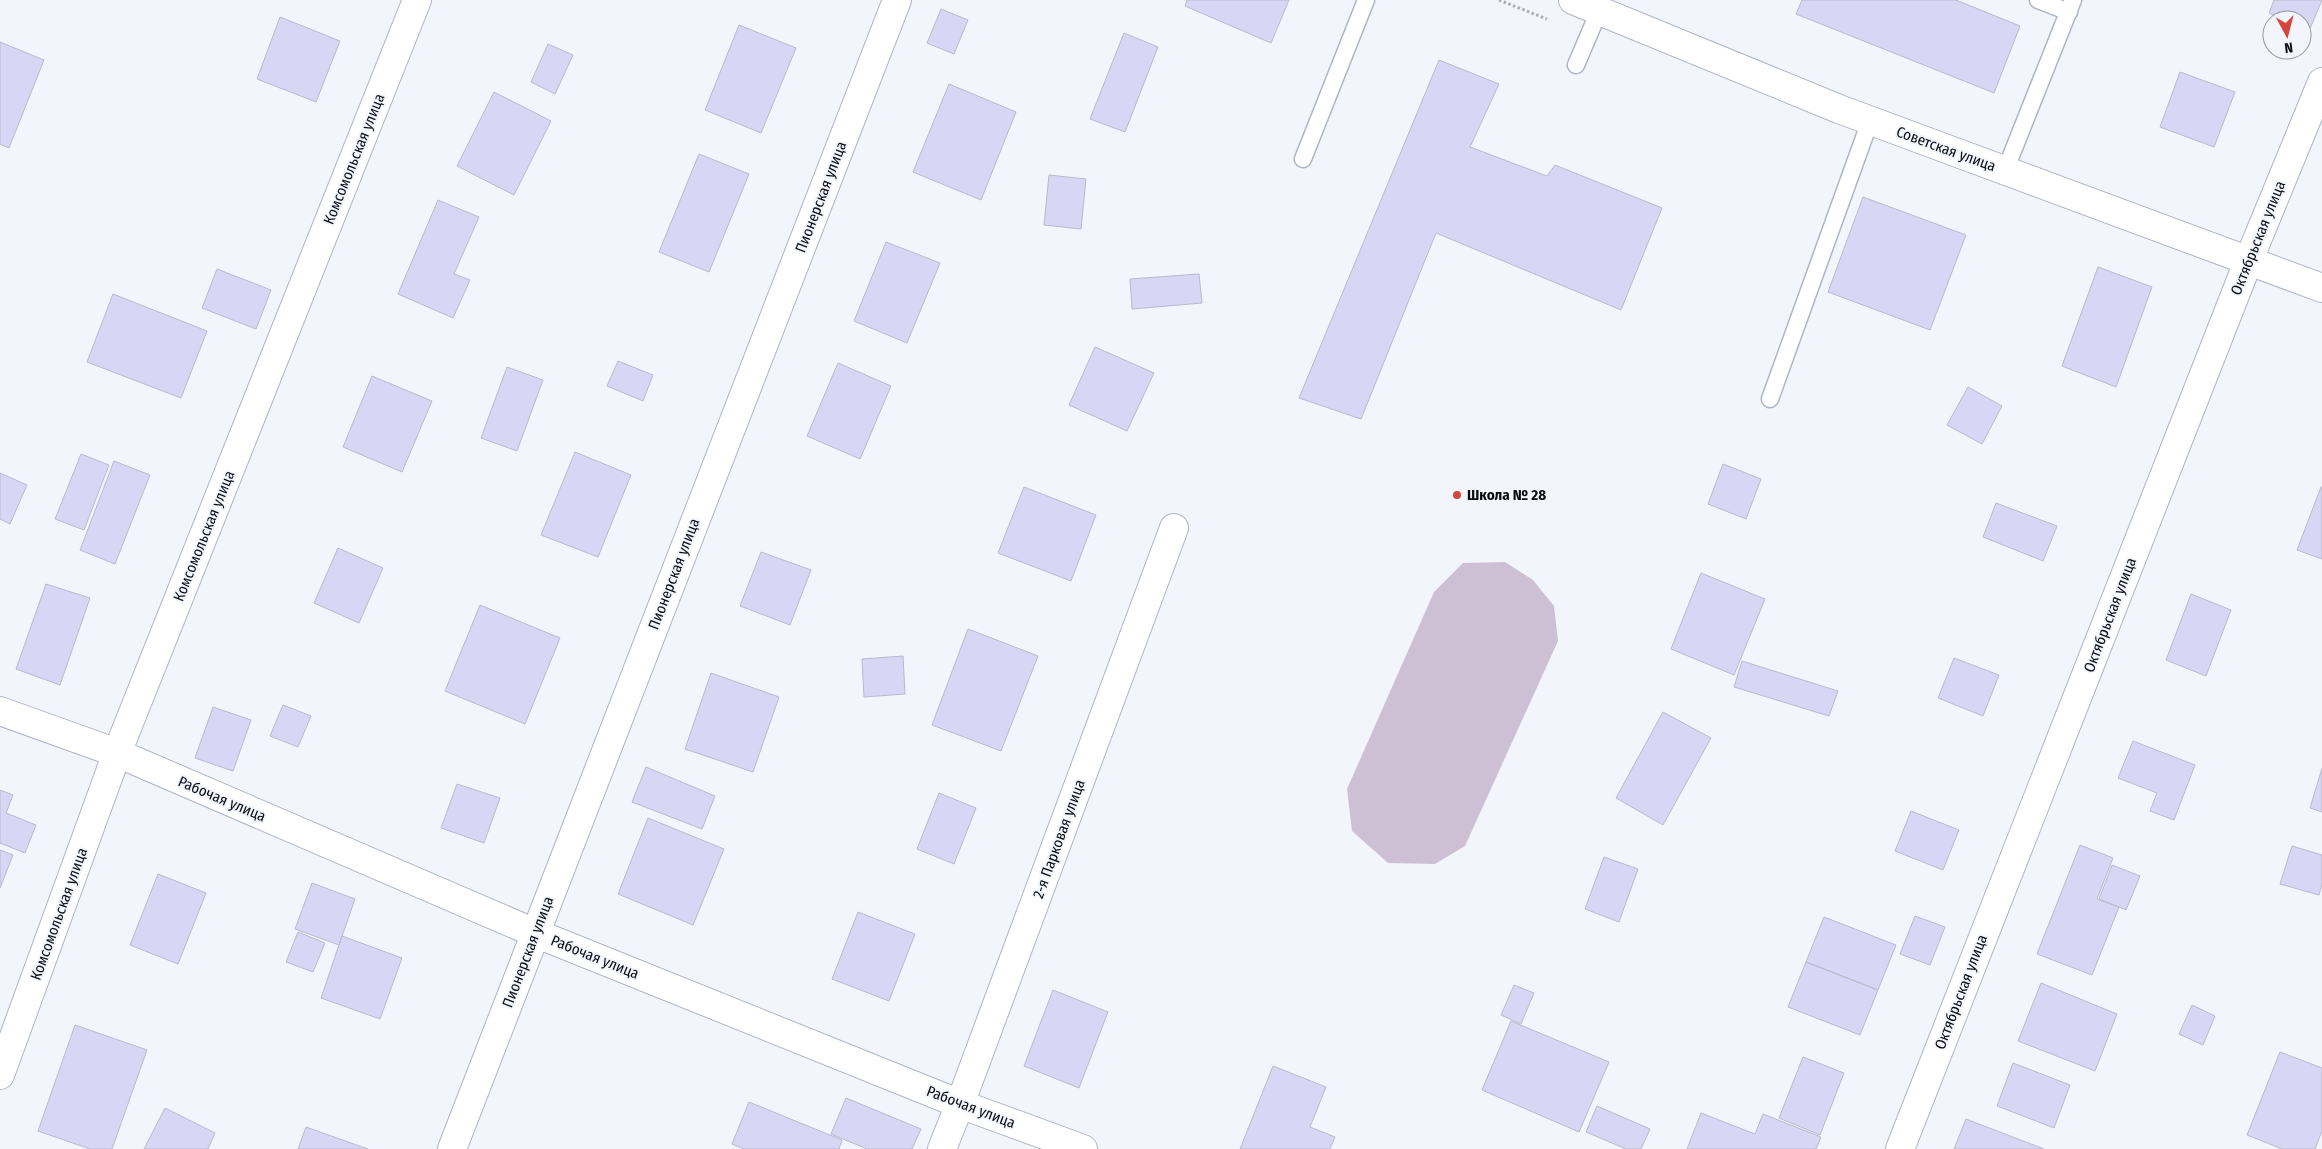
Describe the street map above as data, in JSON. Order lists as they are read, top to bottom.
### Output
{
  "streets": {
    "street": [
      "Советская улица",
      "Комсомольская улица",
      "Пионерская улица",
      "Октябрьская улица",
      "Рабочая улица",
      "2-я Парковая улица"
    ]
  },
  "crossings": [
    ["Советская улица", "Октябрьская улица"],
    ["Комсомольская улица", "Рабочая улица"],
    ["Пионерская улица", "Рабочая улица"],
    ["Рабочая улица", "2-я Парковая улица"]
  ],
  "places": ["Школа № 28"],
  "north": "bottom"
}
